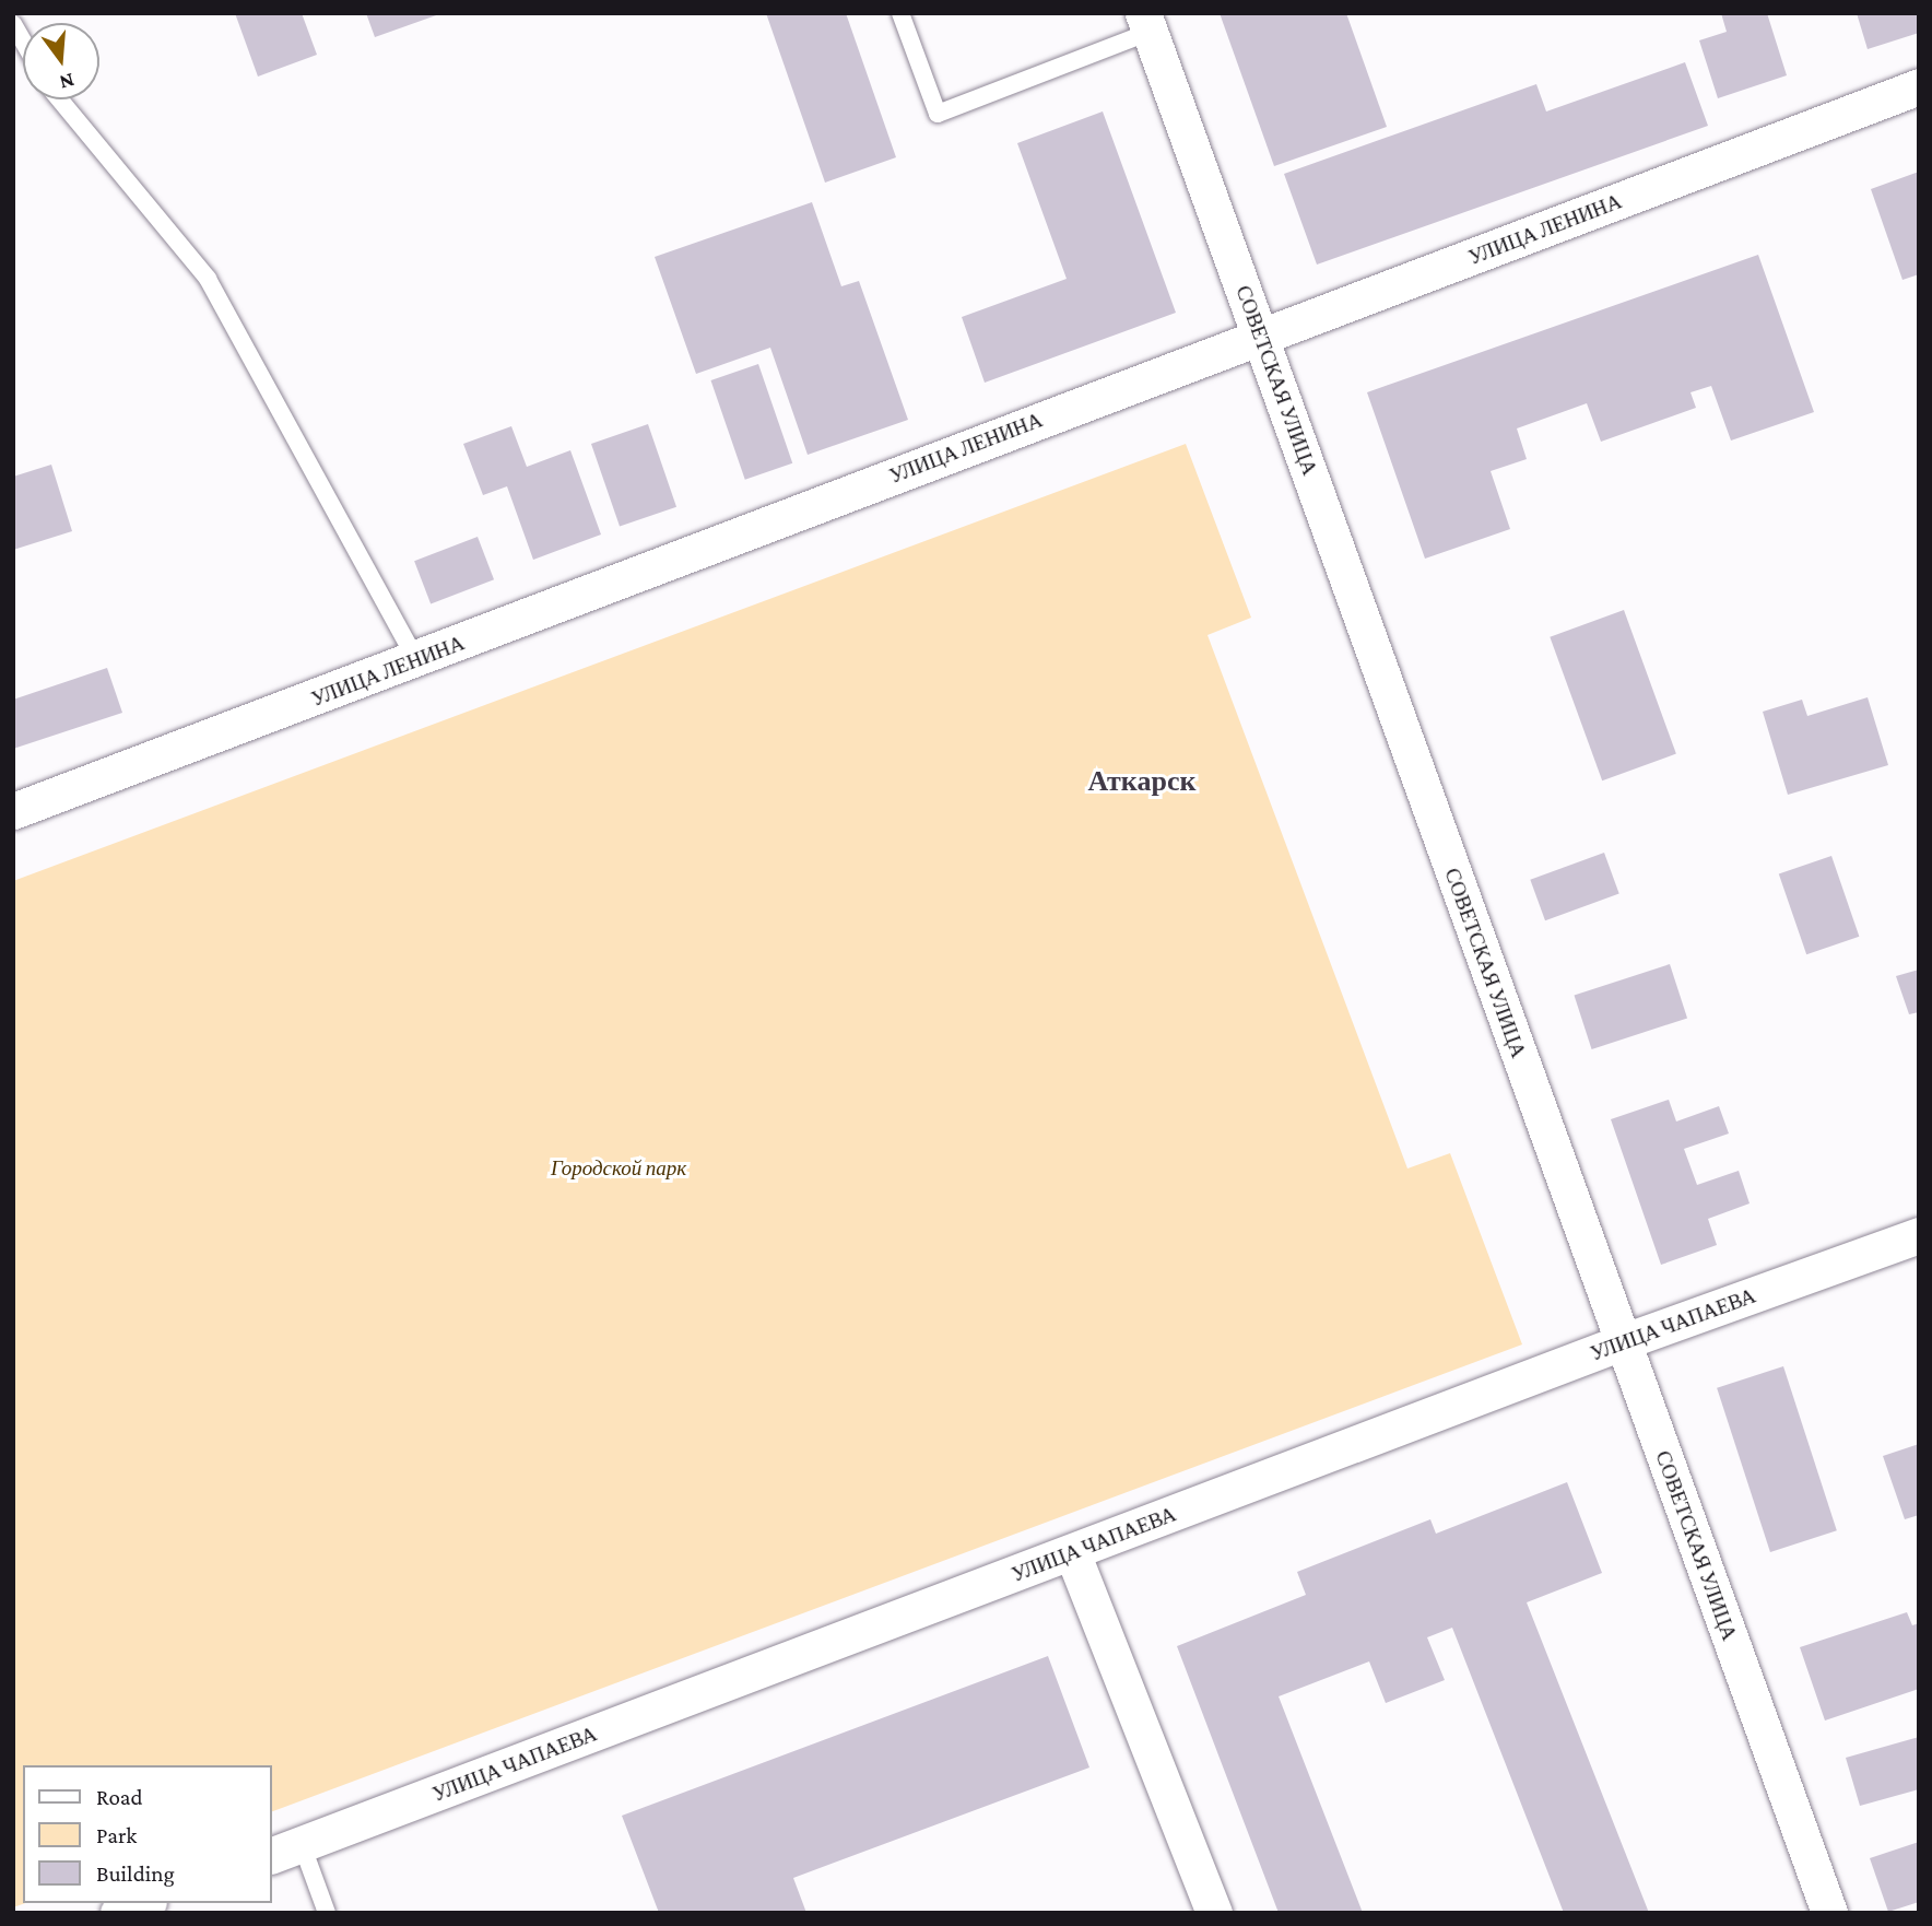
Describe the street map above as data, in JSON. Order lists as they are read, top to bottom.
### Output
{
  "streets": {
    "street": ["УЛИЦА ЛЕНИНА", "СОВЕТСКАЯ УЛИЦА", "УЛИЦА ЧАПАЕВА"]
  },
  "crossings": [
    ["УЛИЦА ЛЕНИНА", "СОВЕТСКАЯ УЛИЦА"],
    ["СОВЕТСКАЯ УЛИЦА", "УЛИЦА ЧАПАЕВА"]
  ],
  "districts": ["Аткарск"],
  "parks": ["Городской парк"],
  "legend": ["Road", "Park", "Building"],
  "north": "bottom"
}
